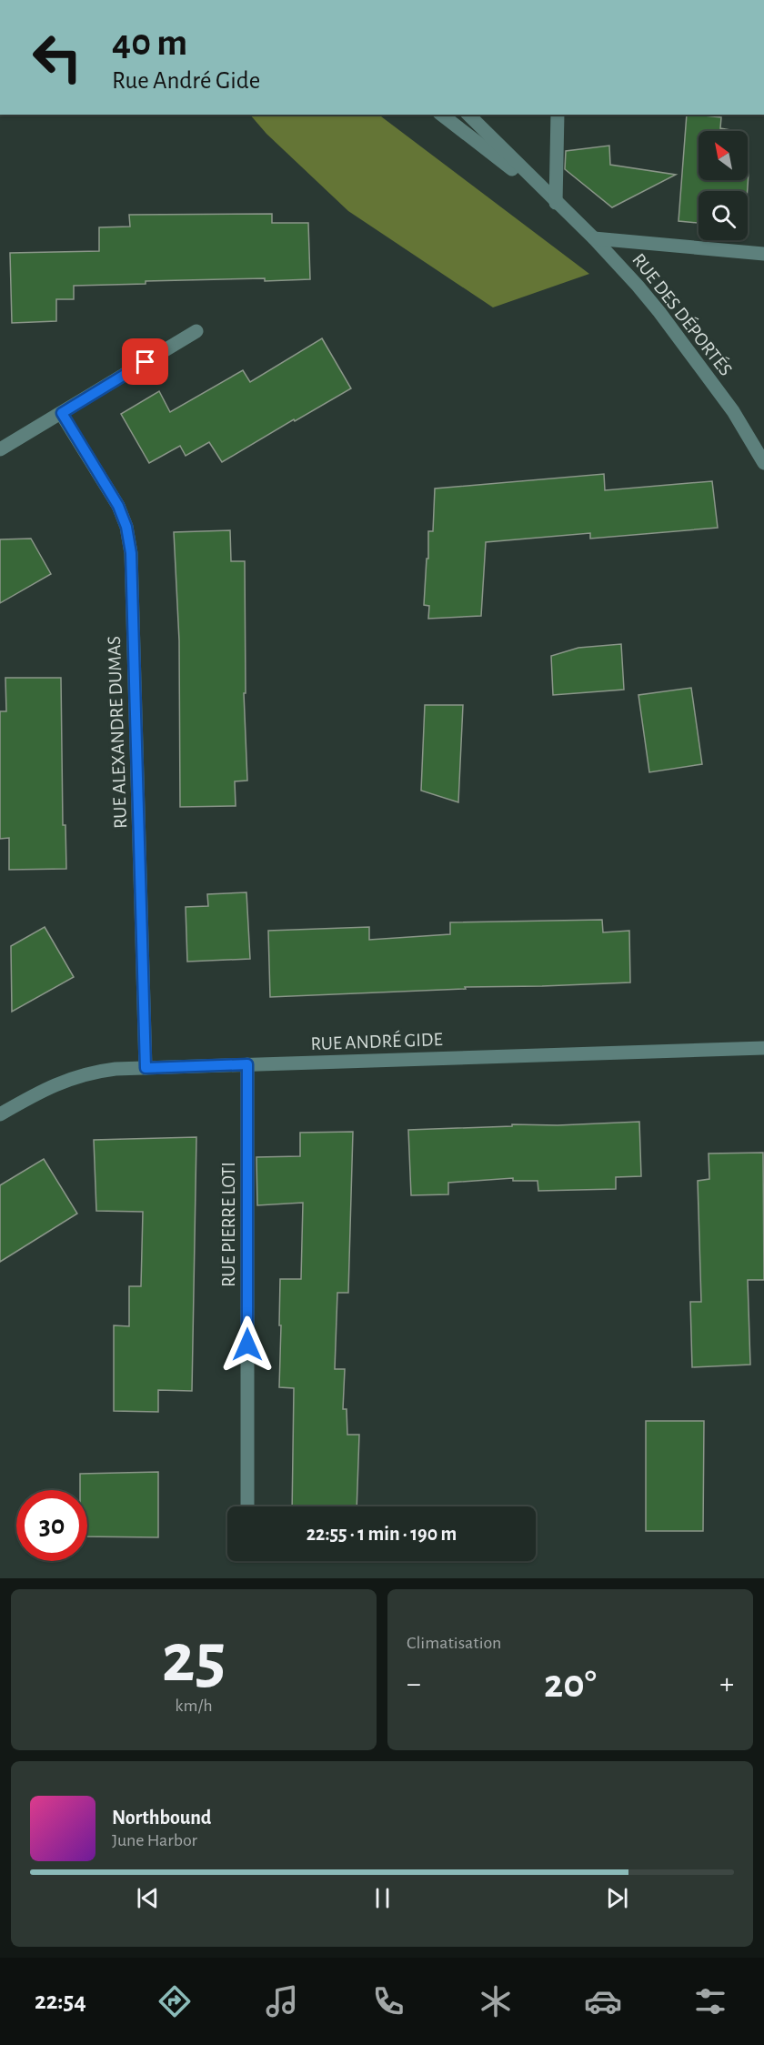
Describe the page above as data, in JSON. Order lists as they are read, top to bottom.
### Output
{
  "streets": {
    "street": [
      "RUE DES DÉPORTÉS",
      "RUE ALEXANDRE DUMAS",
      "RUE ANDRÉ GIDE",
      "RUE PIERRE LOTI"
    ]
  },
  "crossings": [
    ["RUE ALEXANDRE DUMAS", "RUE ANDRÉ GIDE"],
    ["RUE ANDRÉ GIDE", "RUE PIERRE LOTI"]
  ],
  "north": "top left",
  "page": {
    "turn": ["40 m", "Rue André Gide"],
    "limit": "30",
    "trip": "22:55 · 1 min · 190 m",
    "tile": [
      ["25", "km/h"],
      "Climatisation"
    ],
    "heat": ["−", "20°", "+"],
    "song": ["Northbound", "June Harbor"],
    "tabs": "22:54"
  }
}
